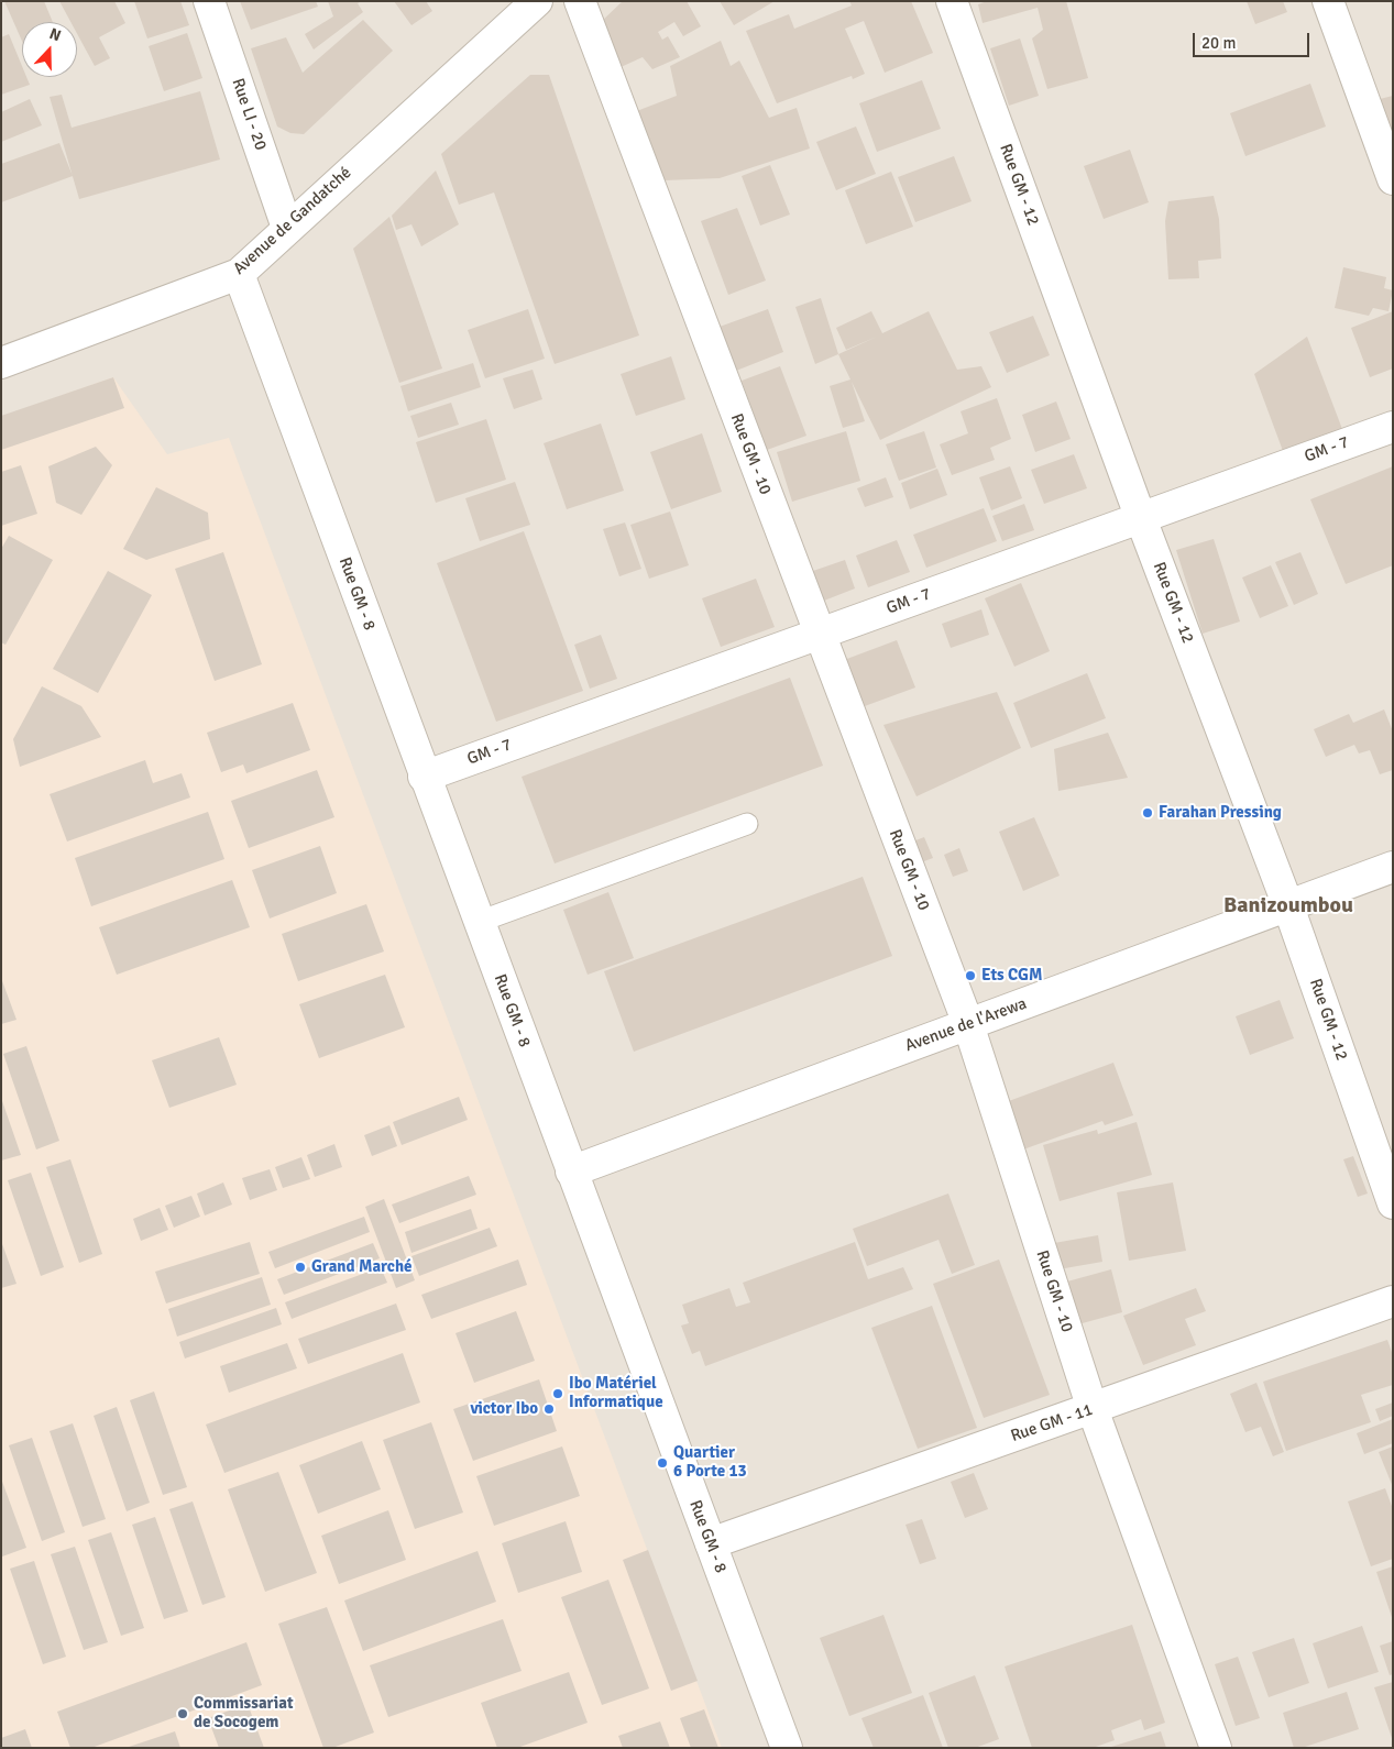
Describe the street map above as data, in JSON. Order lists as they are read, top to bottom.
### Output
{
  "streets": {
    "street": [
      "Rue LI - 20",
      "Rue GM - 12",
      "Avenue de Gandatché",
      "GM - 7",
      "Rue GM - 10",
      "Rue GM - 8",
      "Avenue de l'Arewa",
      "Rue GM - 11"
    ]
  },
  "crossings": [
    ["Rue LI - 20", "Avenue de Gandatché"],
    ["Rue GM - 12", "GM - 7"],
    ["Rue GM - 12", "Avenue de l'Arewa"],
    ["Avenue de Gandatché", "Rue GM - 8"],
    ["GM - 7", "Rue GM - 10"],
    ["GM - 7", "Rue GM - 8"],
    ["Rue GM - 10", "Avenue de l'Arewa"],
    ["Rue GM - 10", "Rue GM - 11"],
    ["Rue GM - 8", "Avenue de l'Arewa"],
    ["Rue GM - 8", "Rue GM - 11"]
  ],
  "districts": ["Banizoumbou"],
  "places": [
    "Farahan Pressing",
    "Ets CGM",
    "Grand Marché",
    "Ibo Matériel Informatique",
    "victor Ibo",
    "Quartier 6 Porte 13",
    "Commissariat de Socogem"
  ],
  "scale_bar": "20 m",
  "north": "top"
}
